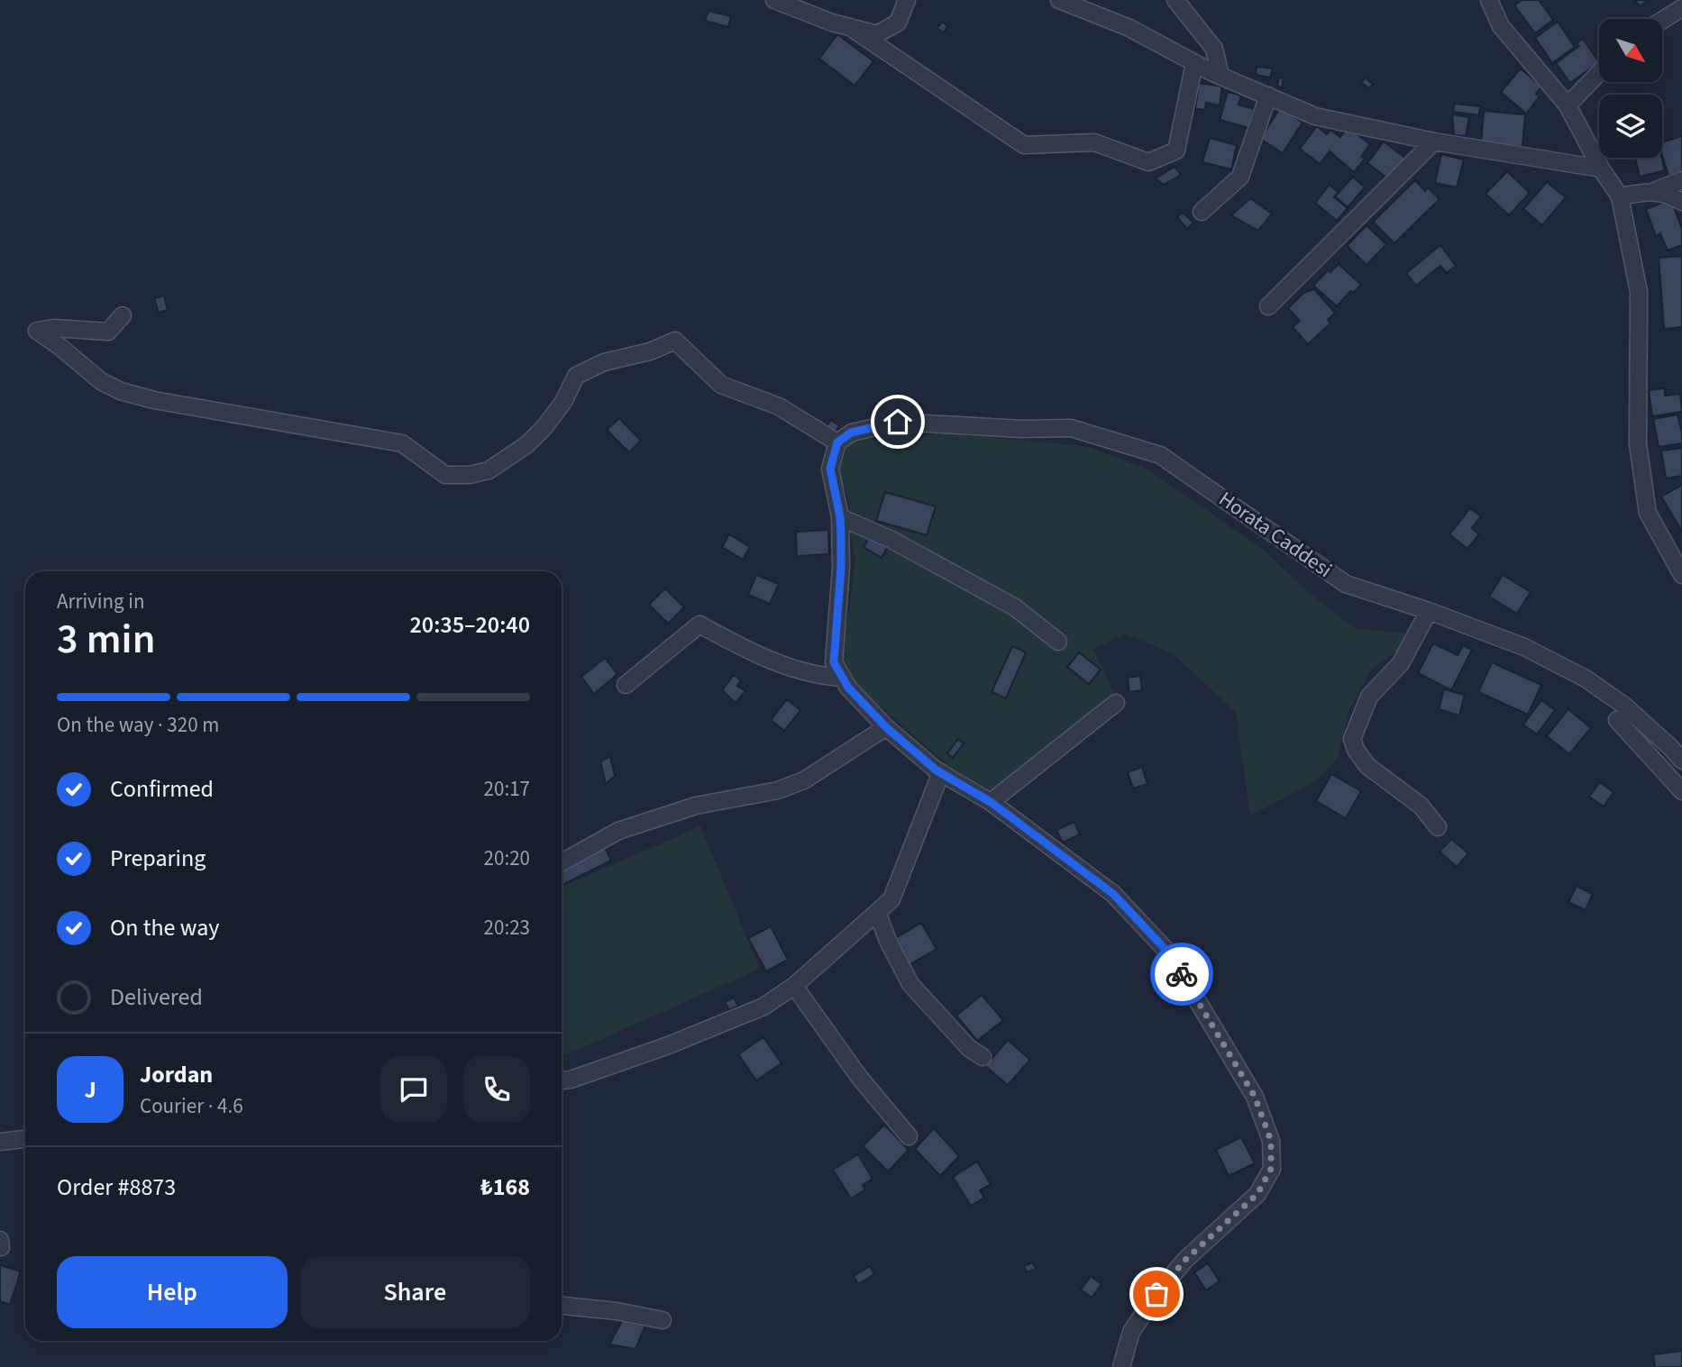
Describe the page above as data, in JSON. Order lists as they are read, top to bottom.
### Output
{
  "streets": {
    "street": ["Horata Caddesi"]
  },
  "north": "bottom right",
  "page": {
    "heading": ["3 min", "Arriving in", "20:35–20:40"],
    "panel": [
      "Jordan",
      "Courier · 4.6",
      "Order #8873",
      "₺168"
    ],
    "bar": "On the way · 320 m",
    "list": [
      ["Confirmed", "20:17"],
      ["Preparing", "20:20"],
      ["On the way", "20:23"],
      "Delivered"
    ],
    "round": "J",
    "buttons": ["Help", "Share"]
  }
}
